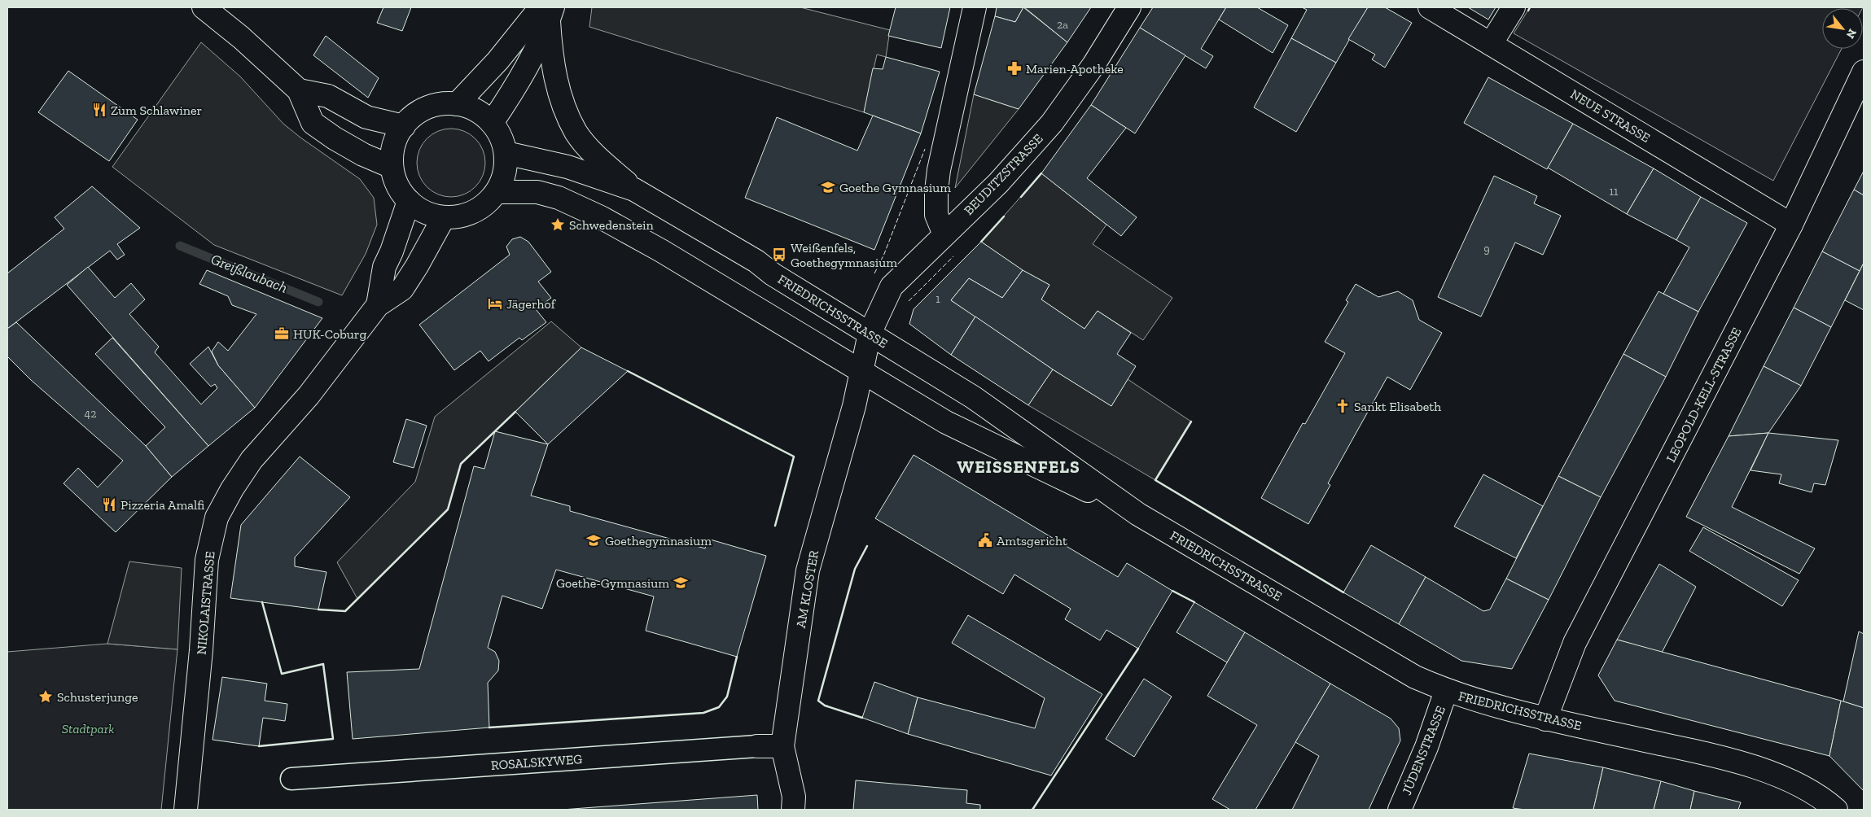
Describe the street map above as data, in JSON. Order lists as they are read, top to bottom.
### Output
{
  "streets": {
    "main road": [
      "NEUE STRASSE",
      "BEUDITZSTRASSE",
      "FRIEDRICHSSTRASSE",
      "LEOPOLD-KELL-STRASSE",
      "AM KLOSTER",
      "NIKOLAISTRASSE",
      "JÜDENSTRASSE",
      "ROSALSKYWEG"
    ]
  },
  "crossings": [
    ["NEUE STRASSE", "LEOPOLD-KELL-STRASSE"],
    ["BEUDITZSTRASSE", "FRIEDRICHSSTRASSE"],
    ["BEUDITZSTRASSE", "AM KLOSTER"],
    ["FRIEDRICHSSTRASSE", "LEOPOLD-KELL-STRASSE"],
    ["FRIEDRICHSSTRASSE", "AM KLOSTER"],
    ["FRIEDRICHSSTRASSE", "NIKOLAISTRASSE"],
    ["FRIEDRICHSSTRASSE", "JÜDENSTRASSE"],
    ["AM KLOSTER", "ROSALSKYWEG"]
  ],
  "districts": ["WEISSENFELS"],
  "water": ["Greißlaubach"],
  "parks": ["Stadtpark"],
  "places": {
    "pharmacy": ["Marien-Apotheke"],
    "restaurant": ["Zum Schlawiner", "Pizzeria Amalfi"],
    "school or university": ["Goethe Gymnasium", "Goethegymnasium", "Goethe-Gymnasium"],
    "place": ["Schwedenstein", "Schusterjunge"],
    "bus stop": ["Weißenfels, Goethegymnasium"],
    "hotel": ["Jägerhof"],
    "office": ["HUK-Coburg"],
    "church": ["Sankt Elisabeth"],
    "public building": ["Amtsgericht"]
  },
  "house_numbers": [
    "2a",
    "11",
    "9",
    "1",
    "42"
  ],
  "north": "bottom right"
}
